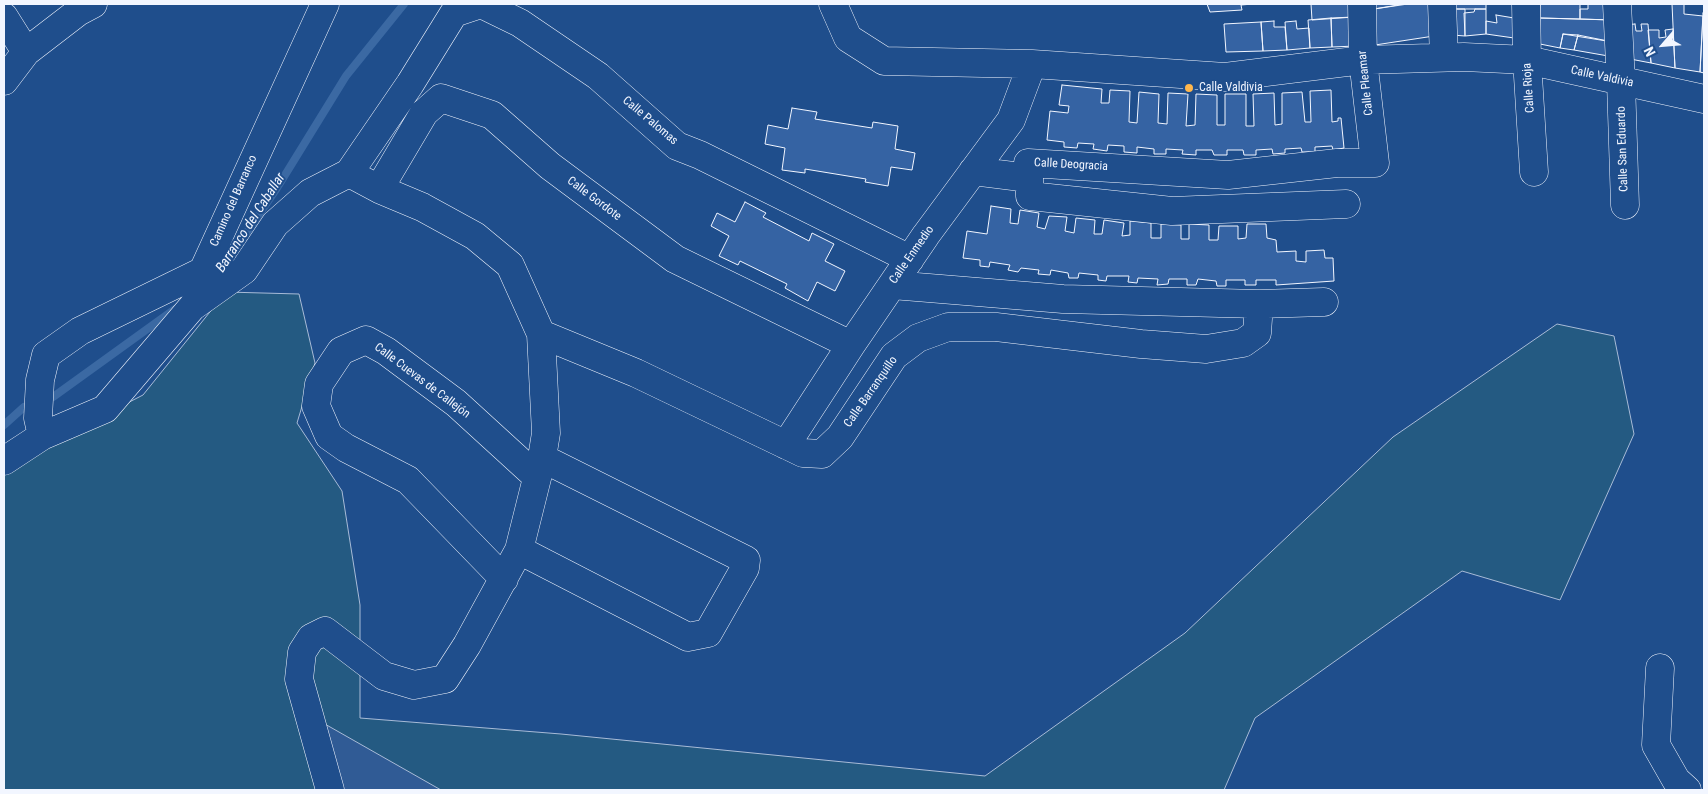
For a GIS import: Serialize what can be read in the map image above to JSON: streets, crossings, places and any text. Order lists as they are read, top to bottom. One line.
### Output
{"streets":{"street":["Calle Valdivia","Calle Pleamar","Calle Rioja","Calle Palomas","Calle San Eduardo","Calle Deogracia","Calle Gordote","Camino del Barranco","Calle Enmedio","Calle Cuevas de Callejón","Calle Barranquillo"]},"crossings":[["Calle Valdivia","Calle Pleamar"],["Calle Valdivia","Calle Rioja"],["Calle Valdivia","Calle San Eduardo"],["Calle Valdivia","Calle Enmedio"],["Calle Pleamar","Calle Deogracia"],["Calle Palomas","Calle Enmedio"],["Calle Gordote","Calle Enmedio"],["Calle Enmedio","Calle Barranquillo"]],"water":["Barranco del Caballar"],"places":["Calle Valdivia"],"north":"bottom left"}
